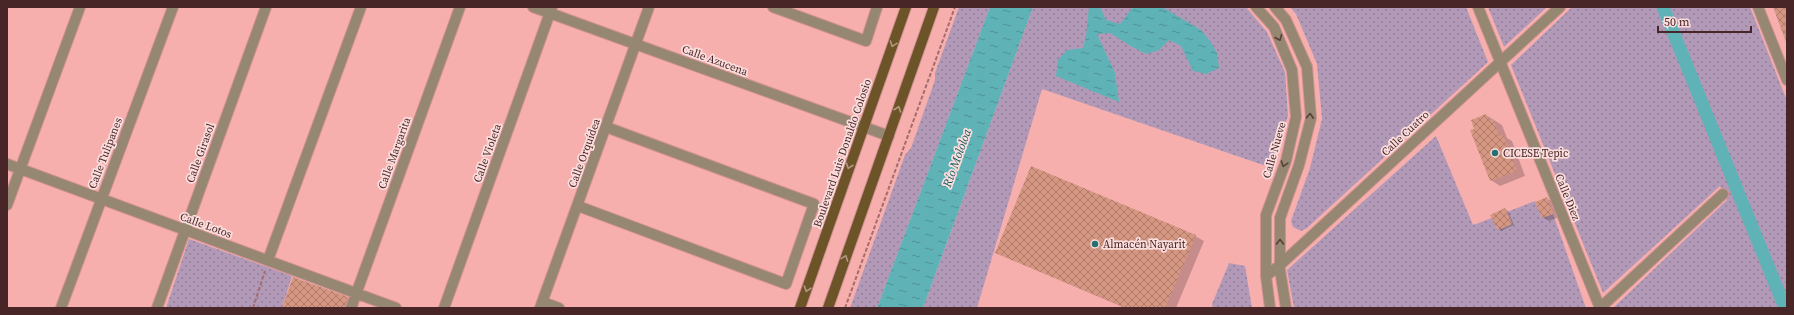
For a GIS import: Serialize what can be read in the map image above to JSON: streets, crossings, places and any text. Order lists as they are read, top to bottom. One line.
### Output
{"streets":{"main road":["Boulevard Luis Donaldo Colosio"],"street":["Calle Azucena","Calle Cuatro","Calle Nueve","Calle Tulipanes","Calle Girasol","Calle Margarita","Calle Violeta","Calle Orquídea","Calle Diez","Calle Lotos"]},"crossings":[["Calle Azucena","Calle Violeta"],["Calle Azucena","Calle Orquídea"],["Calle Azucena","Boulevard Luis Donaldo Colosio"],["Calle Cuatro","Calle Nueve"],["Calle Cuatro","Calle Diez"],["Calle Tulipanes","Calle Lotos"],["Calle Girasol","Calle Lotos"],["Calle Margarita","Calle Lotos"]],"water":["Río Mololoa"],"places":["CICESE Tepic","Almacén Nayarit"],"scale_bar":"50 m"}
